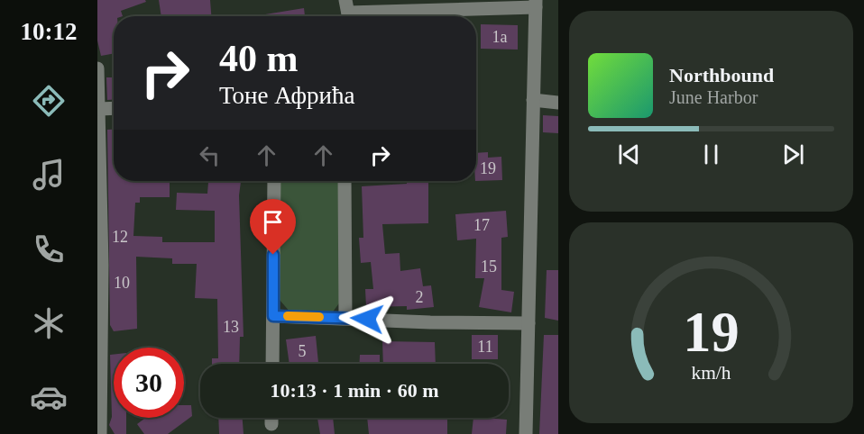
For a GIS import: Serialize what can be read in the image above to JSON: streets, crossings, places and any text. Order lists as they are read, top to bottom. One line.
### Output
{"house_numbers":["1a","19","17","12","15","10","2","13","11","5"],"page":{"tabs":"10:12","turn":["40 m","Тоне Афрића"],"song":["Northbound","June Harbor"],"limit":"30","trip":"10:13 · 1 min · 60 m","gauge":["19","km/h"]}}
